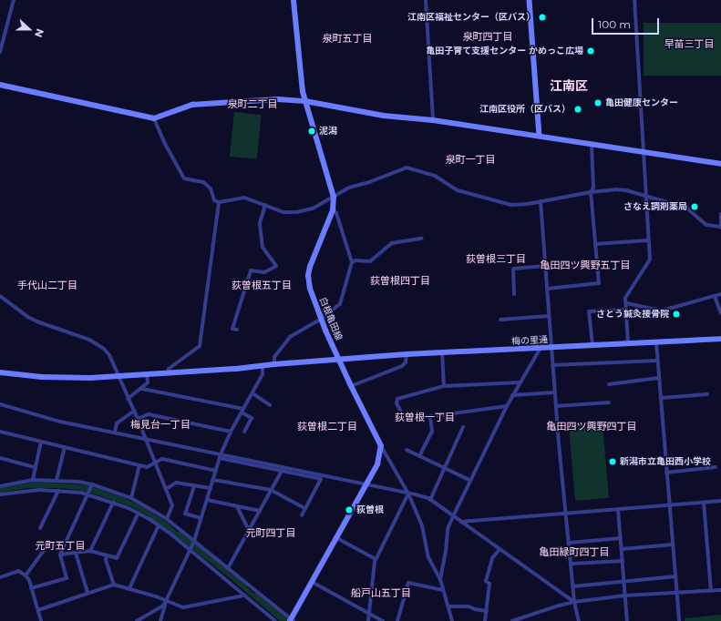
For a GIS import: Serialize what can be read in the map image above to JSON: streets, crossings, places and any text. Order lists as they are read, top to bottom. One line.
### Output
{"streets":{"street":["白根亀田線","梅の里通"]},"crossings":[["白根亀田線","梅の里通"]],"districts":["泉町四丁目","泉町五丁目","早苗三丁目","江南区","泉町二丁目","泉町一丁目","荻曽根三丁目","亀田四ツ興野五丁目","荻曽根四丁目","手代山二丁目","荻曽根五丁目","荻曽根一丁目","梅見台一丁目","荻曽根二丁目","亀田四ツ興野四丁目","元町四丁目","元町五丁目","亀田緑町四丁目","船戸山五丁目"],"places":["江南区福祉センター（区バス）","亀田子育て支援センター かめっこ広場","亀田健康センター","江南区役所（区バス）","泥潟","さなえ調剤薬局","さとう鍼灸接骨院","新潟市立亀田西小学校","荻曽根"],"scale_bar":"100 m","north":"right"}
